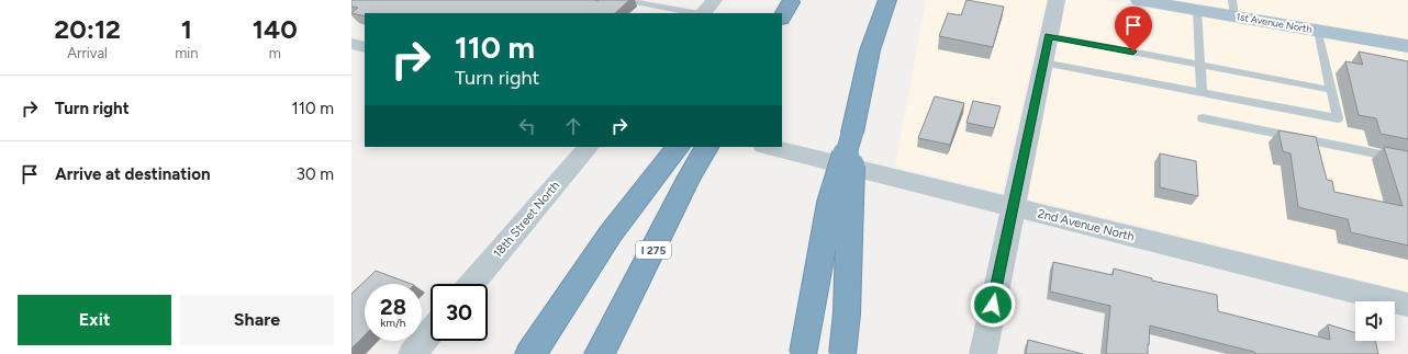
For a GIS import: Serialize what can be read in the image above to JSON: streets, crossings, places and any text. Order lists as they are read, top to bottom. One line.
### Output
{"streets":{"highway":["I 275"],"main road":["1st Avenue North"],"street":["18th Street North","2nd Avenue North"]},"page":{"eta":["20:12","Arrival","1","min","140","m"],"turn":["110 m","Turn right"],"list":[{"name":"Turn right","value":"110 m"},{"name":"Arrive at destination","value":"30 m"}],"speed":"28 km/h","limit":"30","buttons":["Exit","Share"]}}
